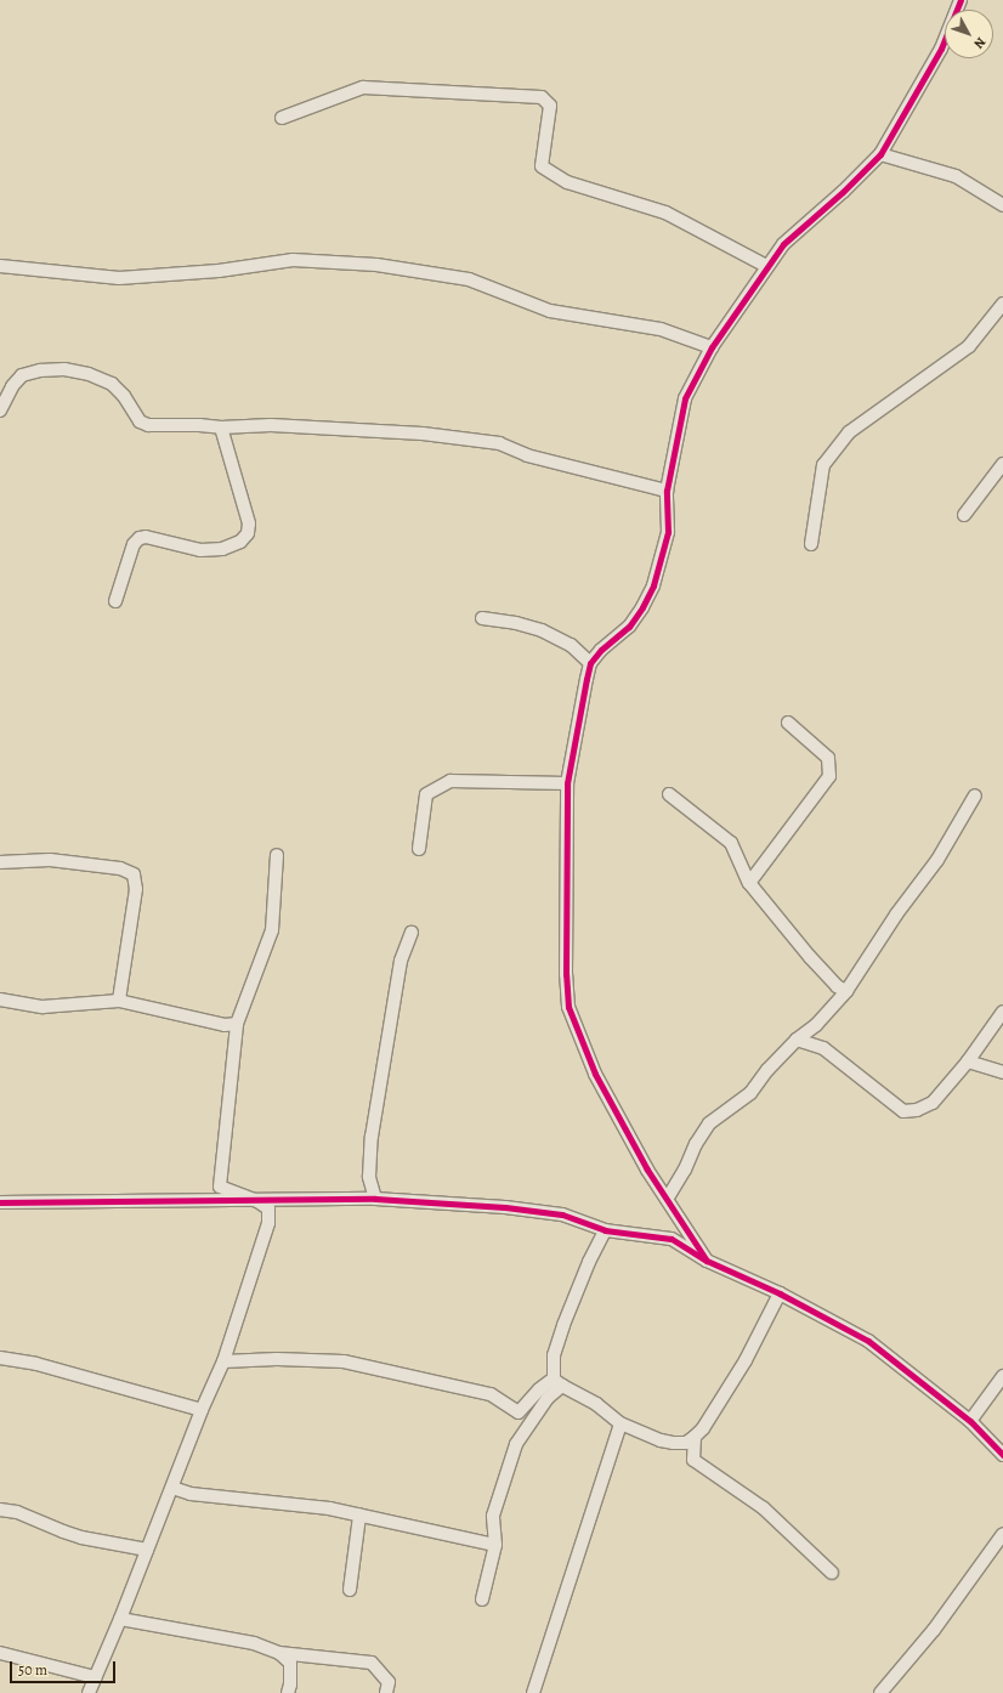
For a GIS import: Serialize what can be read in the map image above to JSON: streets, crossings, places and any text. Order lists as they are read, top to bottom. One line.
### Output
{"scale_bar":"50 m","north":"bottom right"}
